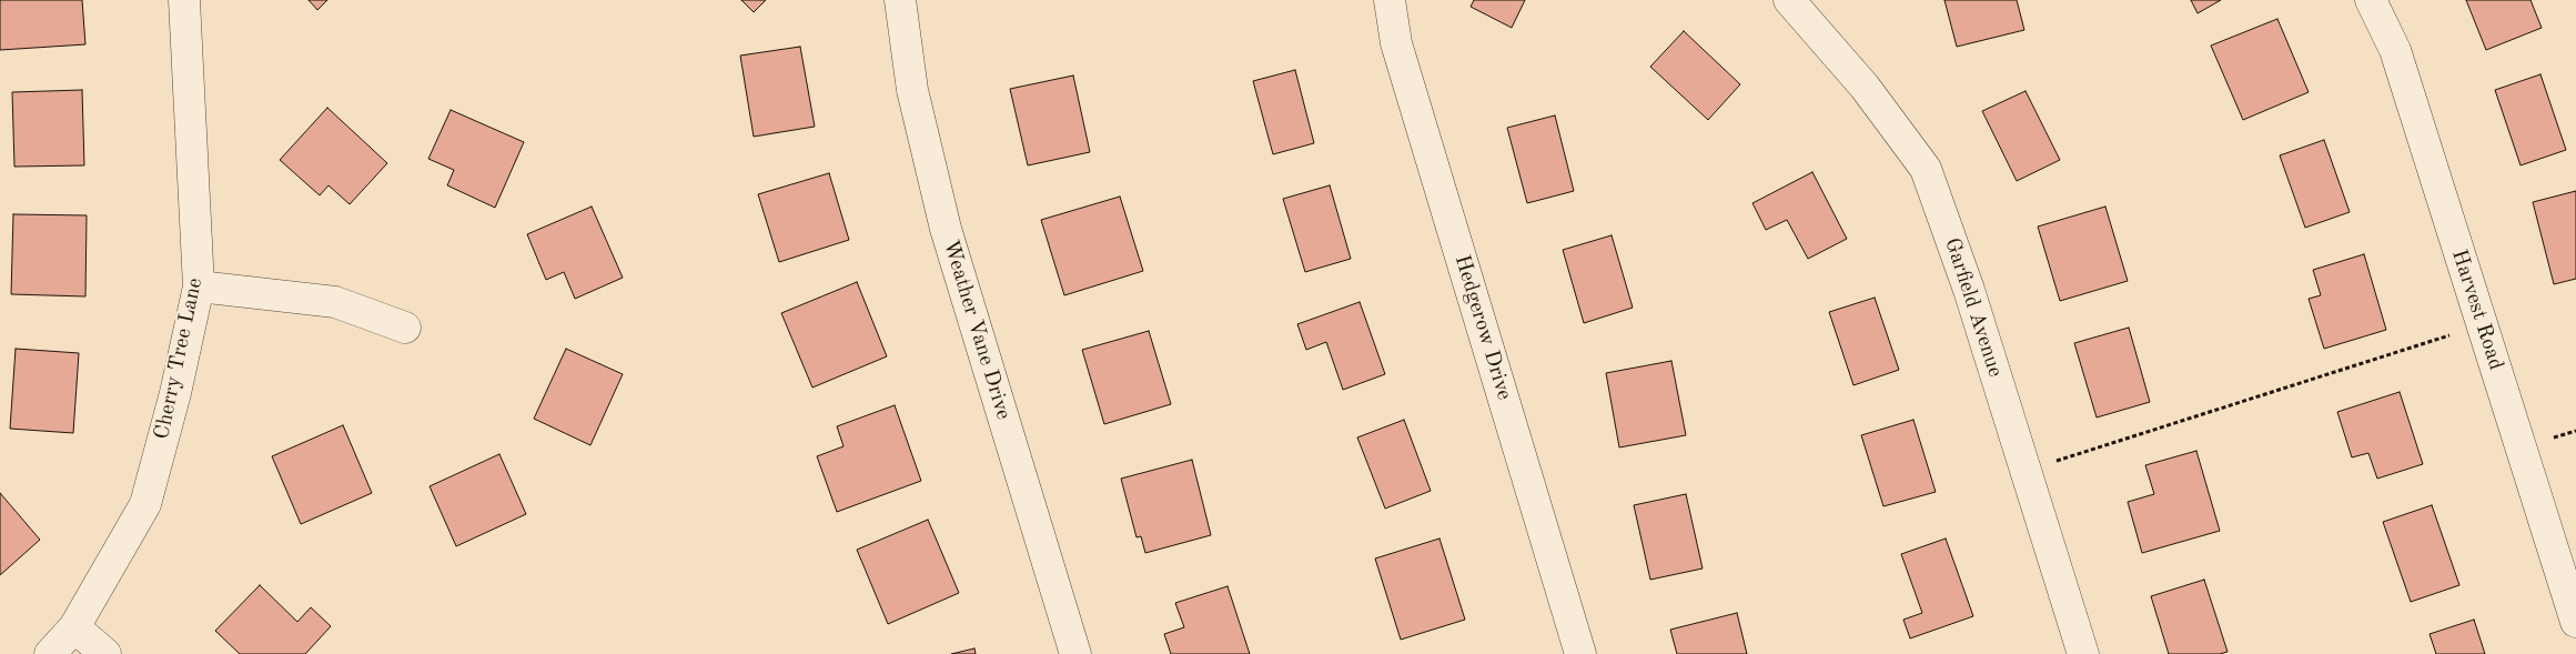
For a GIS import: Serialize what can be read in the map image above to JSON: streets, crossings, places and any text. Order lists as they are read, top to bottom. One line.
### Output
{"streets":{"street":["Garfield Avenue","Harvest Road","Hedgerow Drive","Weather Vane Drive","Cherry Tree Lane"]}}
